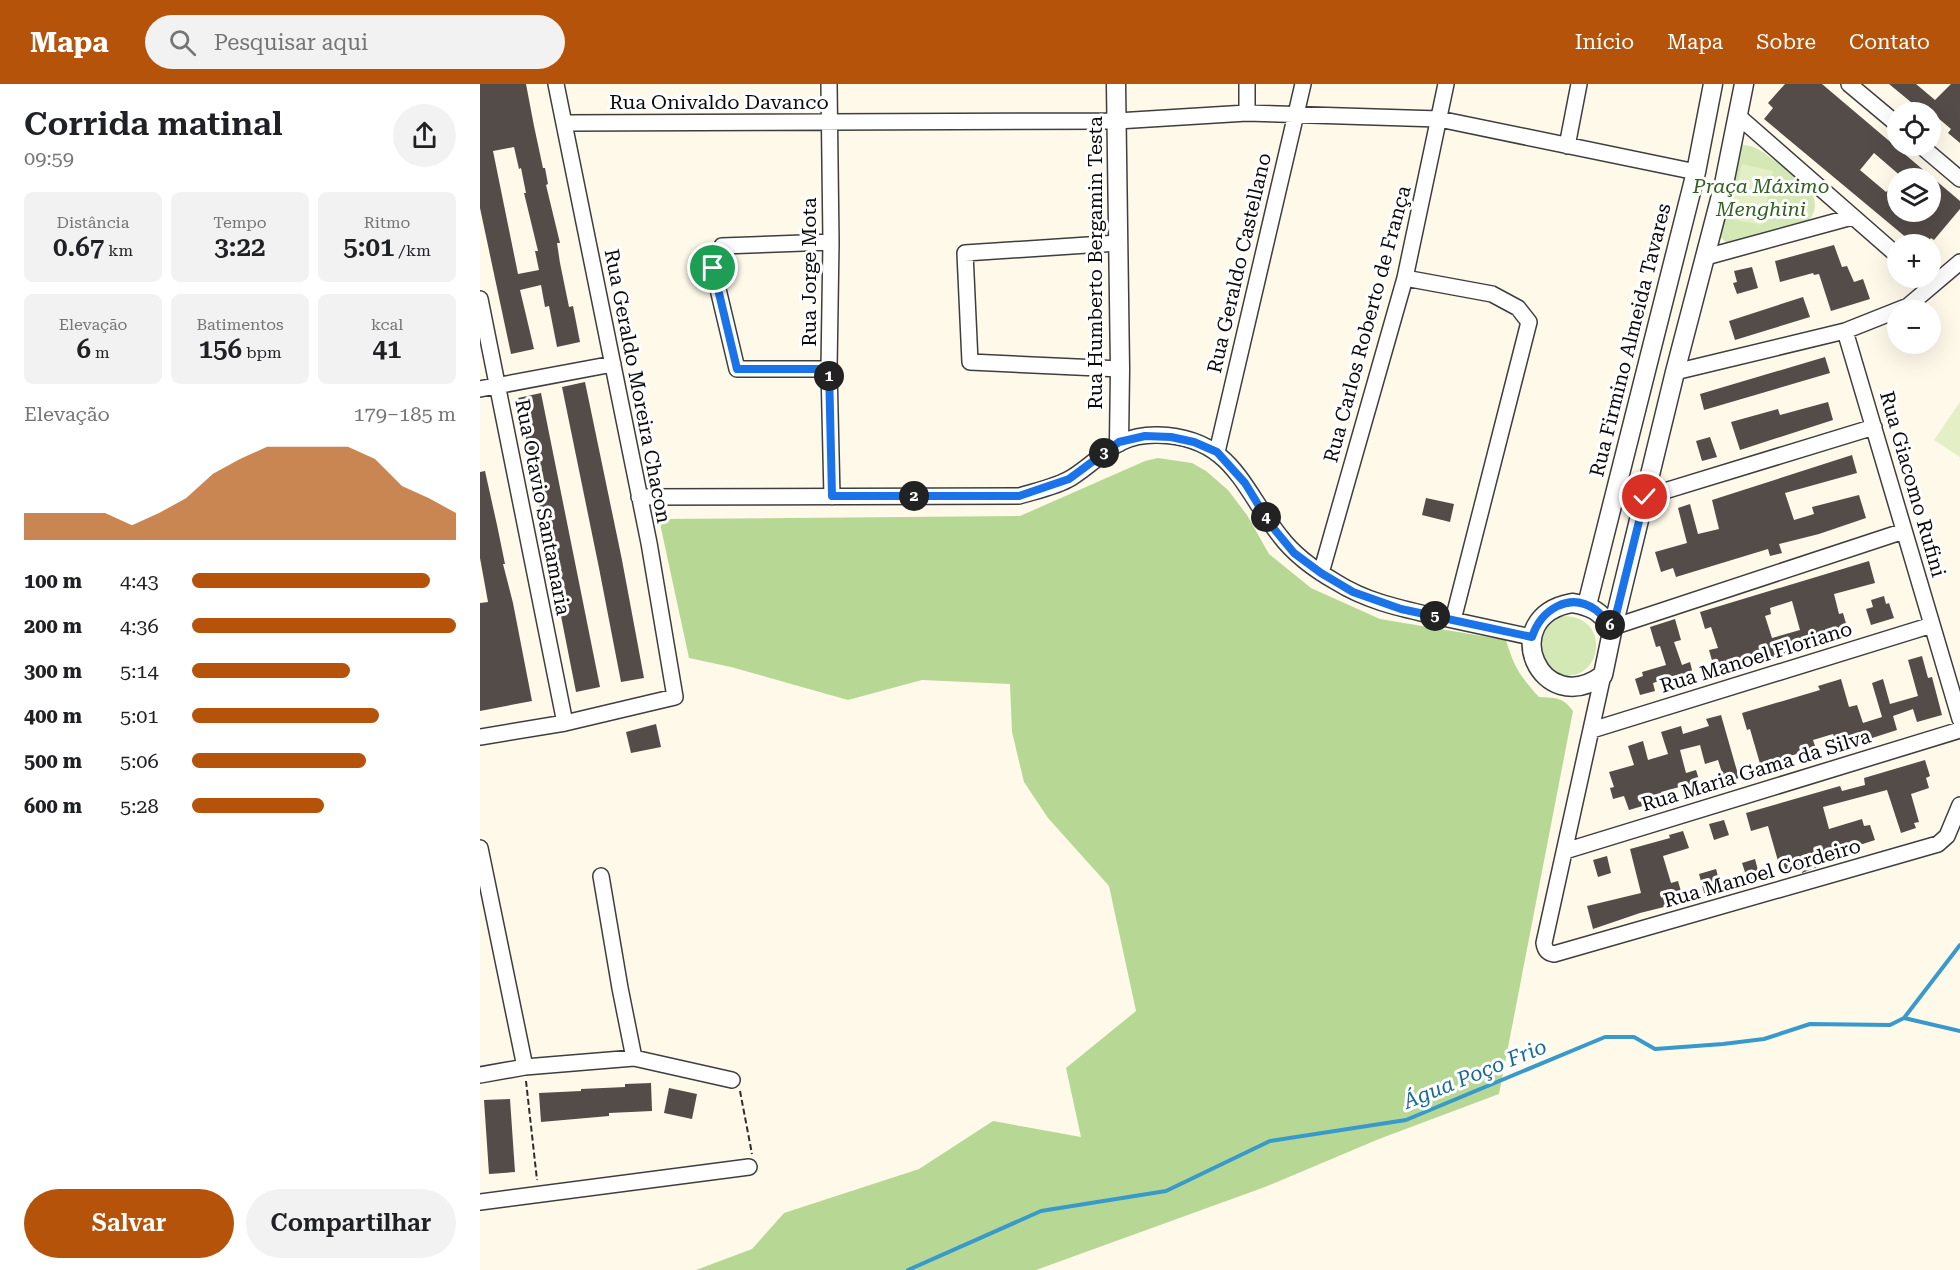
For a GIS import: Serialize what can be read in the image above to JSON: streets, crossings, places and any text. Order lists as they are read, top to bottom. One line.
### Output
{"streets":{"street":["Rua Onivaldo Davanco","Rua Humberto Bergamin Testa","Rua Geraldo Castellano","Rua Jorge Mota","Rua Carlos Roberto de França","Rua Firmino Almeida Tavares","Rua Geraldo Moreira Chacon","Rua Giacomo Rufini","Rua Otavio Santamaria","Rua Manoel Floriano","Rua Maria Gama da Silva","Rua Manoel Cordeiro"]},"crossings":[["Rua Onivaldo Davanco","Rua Humberto Bergamin Testa"],["Rua Onivaldo Davanco","Rua Geraldo Castellano"],["Rua Onivaldo Davanco","Rua Jorge Mota"],["Rua Onivaldo Davanco","Rua Carlos Roberto de França"],["Rua Onivaldo Davanco","Rua Firmino Almeida Tavares"],["Rua Onivaldo Davanco","Rua Geraldo Moreira Chacon"],["Rua Geraldo Moreira Chacon","Rua Otavio Santamaria"],["Rua Giacomo Rufini","Rua Manoel Floriano"],["Rua Maria Gama da Silva","Rua Manoel Cordeiro"]],"water":["Água Poço Frio"],"parks":["Praça Máximo Menghini"],"page":{"header":"Mapa","search":"Pesquisar aqui","nav":["Início","Mapa","Sobre","Contato"],"heading":["Corrida matinal","09:59"],"map_buttons":["+","−"],"stats":[["Distância","0.67 km"],["Tempo","3:22"],["Ritmo","5:01 /km"],["Elevação","6 m"],["Batimentos","156 bpm"],["kcal","41"]],"pins":["1","3","2","4","5","6"],"chart":["Elevação","179–185 m"],"list":[{"name":"100 m","note":"4:43"},{"name":"200 m","note":"4:36"},{"name":"300 m","note":"5:14"},{"name":"400 m","note":"5:01"},{"name":"500 m","note":"5:06"},{"name":"600 m","note":"5:28"}],"buttons":["Salvar","Compartilhar"]}}
